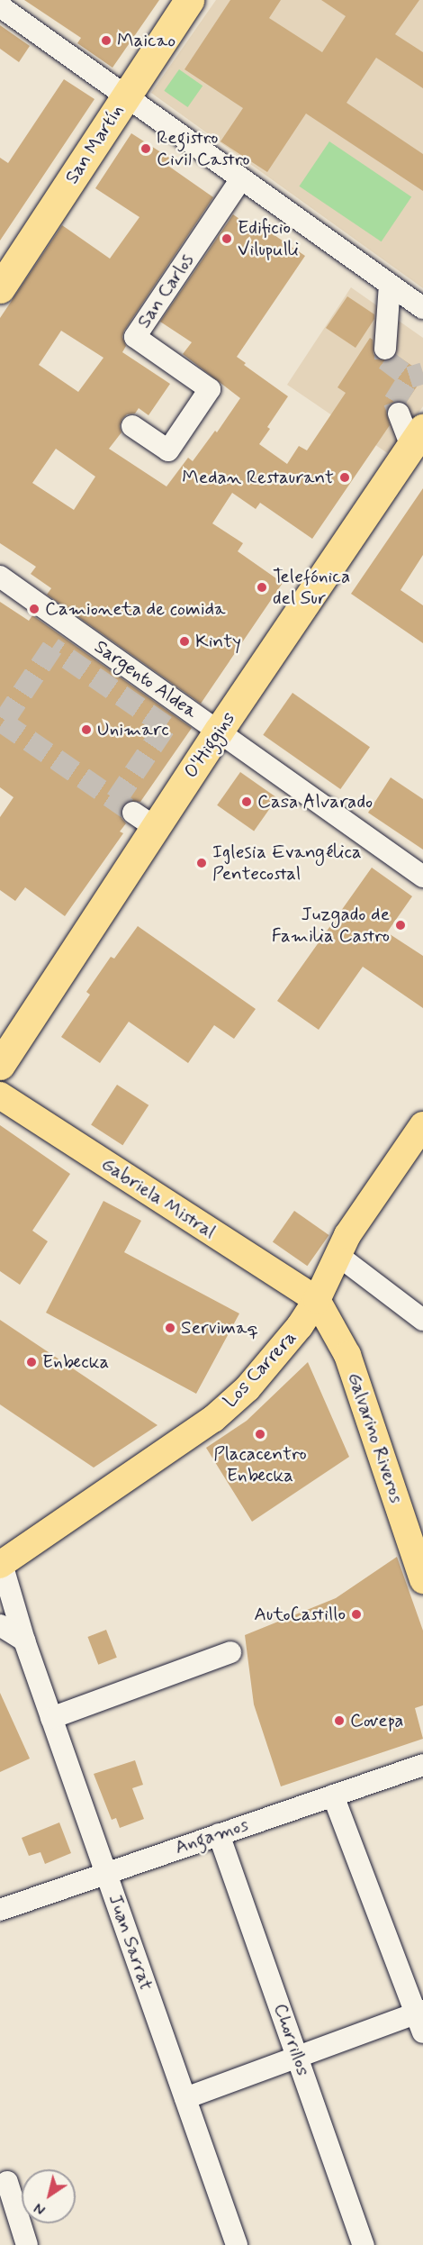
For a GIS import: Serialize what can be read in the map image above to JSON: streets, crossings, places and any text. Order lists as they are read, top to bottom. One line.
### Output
{"streets":{"highway":["San Martín","O'Higgins"],"main road":["Gabriela Mistral","Los Carrera","Galvarino Riveros"],"street":["San Carlos","Sargento Aldea","Angamos","Juan Sarrat","Chorrillos"]},"crossings":[["Sargento Aldea","O'Higgins"],["Gabriela Mistral","Los Carrera"],["Gabriela Mistral","Galvarino Riveros"],["Los Carrera","Galvarino Riveros"],["Los Carrera","Juan Sarrat"],["Angamos","Juan Sarrat"],["Angamos","Chorrillos"]],"places":["Maicao","Registro Civil Castro","Edificio Vilupulli","Medan Restaurant","Telefónica del Sur","Camioneta de comida","Kinty","Unimarc","Casa Alvarado","Iglesia Evangélica Pentecostal","Juzgado de Familia Castro","Servimaq","Enbecka","Placacentro Enbecka","AutoCastillo","Covepa"],"north":"bottom left"}
